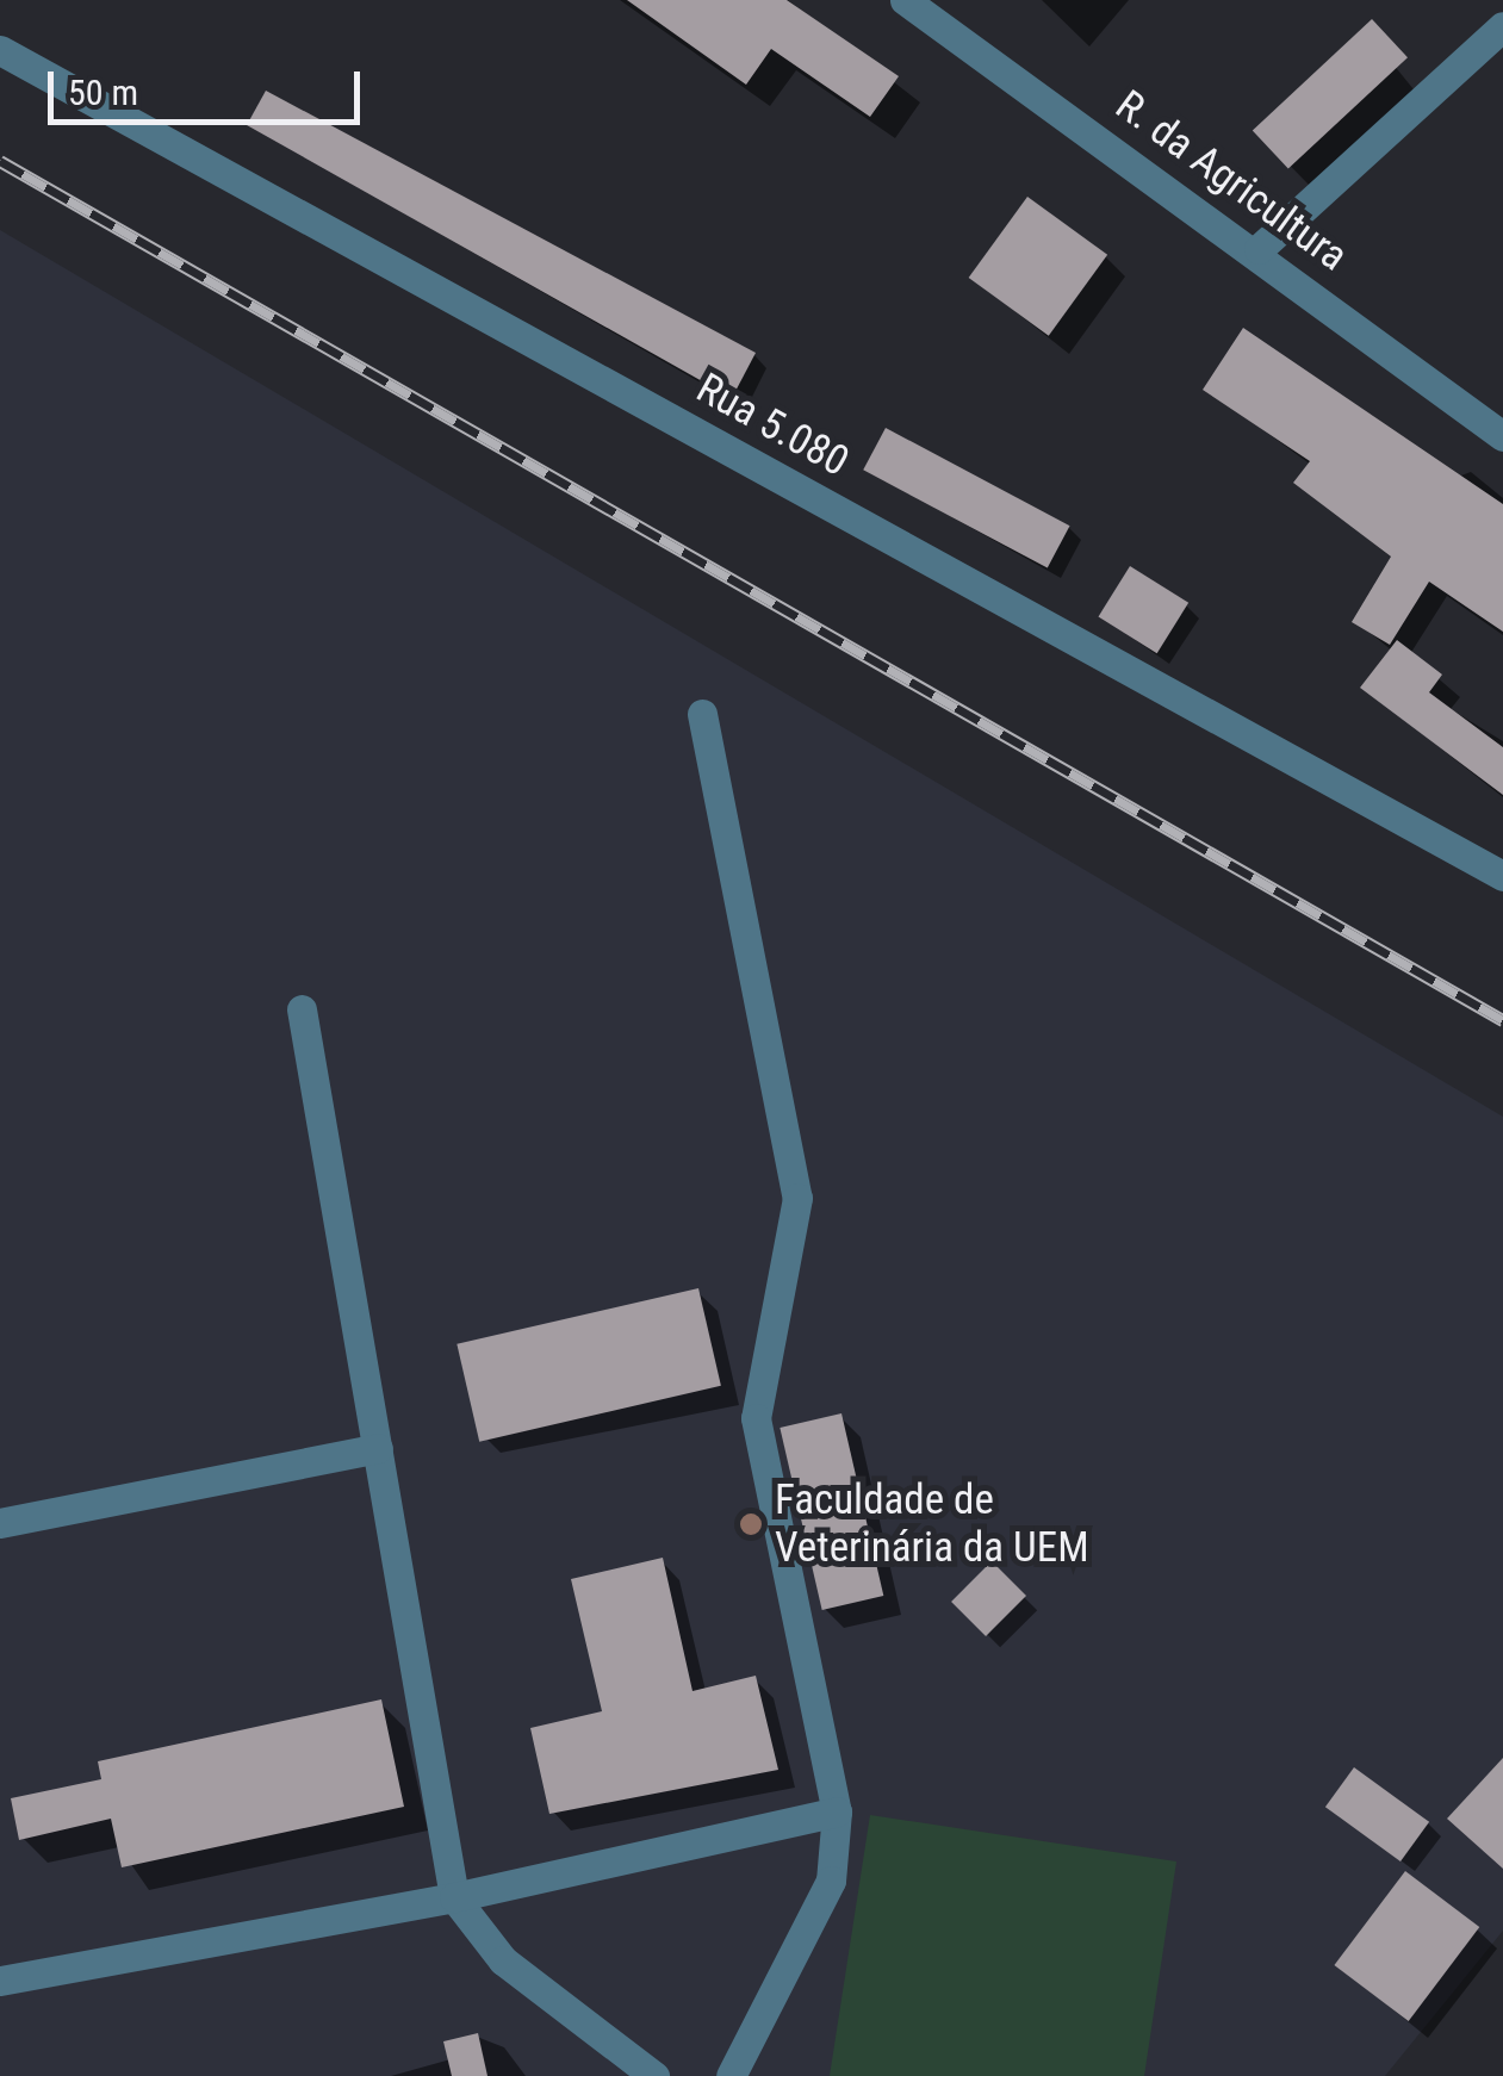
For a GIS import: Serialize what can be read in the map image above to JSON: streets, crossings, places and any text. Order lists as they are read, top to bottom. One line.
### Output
{"streets":{"street":["R. da Agricultura","Rua 5.080"]},"places":["Faculdade de Veterinária da UEM"],"scale_bar":"50 m"}
